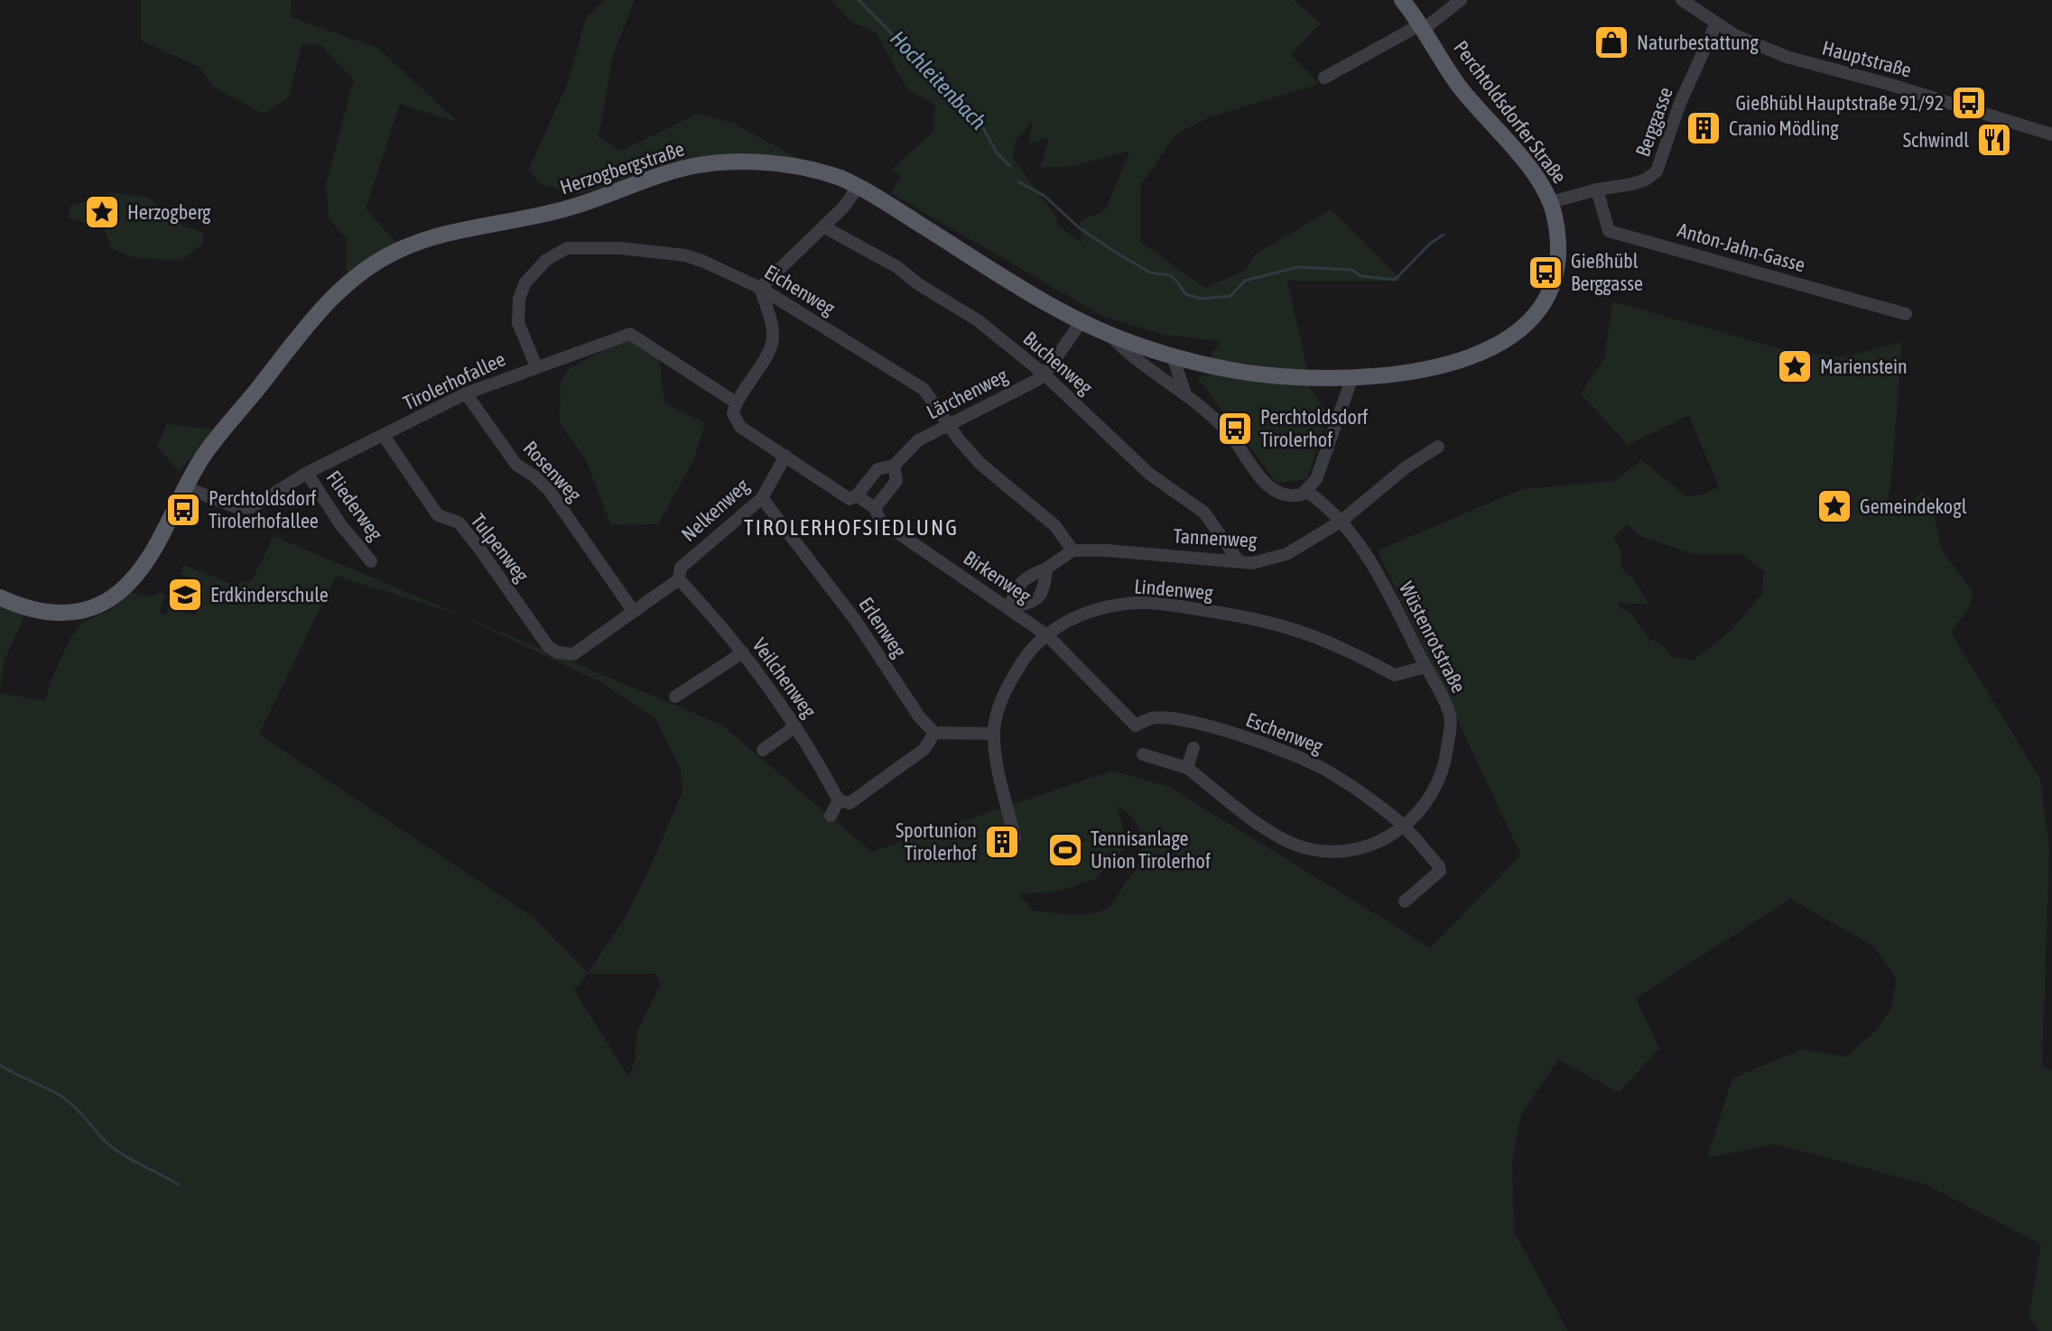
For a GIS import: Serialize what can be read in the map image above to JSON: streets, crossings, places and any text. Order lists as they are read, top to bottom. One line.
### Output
{"streets":{"main road":["Perchtoldsdorfer Straße","Herzogbergstraße"],"street":["Hauptstraße","Berggasse","Anton-Jahn-Gasse","Eichenweg","Buchenweg","Tirolerhofallee","Lärchenweg","Rosenweg","Fliederweg","Nelkenweg","Tannenweg","Tulpenweg","Birkenweg","Lindenweg","Erlenweg","Wüstenrotstraße","Veilchenweg","Eschenweg"]},"crossings":[["Hauptstraße","Berggasse"],["Perchtoldsdorfer Straße","Berggasse"],["Perchtoldsdorfer Straße","Herzogbergstraße"],["Berggasse","Anton-Jahn-Gasse"],["Herzogbergstraße","Tirolerhofallee"],["Herzogbergstraße","Lärchenweg"],["Eichenweg","Tirolerhofallee"],["Eichenweg","Lärchenweg"],["Eichenweg","Tannenweg"],["Buchenweg","Lärchenweg"],["Buchenweg","Tannenweg"],["Tirolerhofallee","Rosenweg"],["Tirolerhofallee","Fliederweg"],["Tirolerhofallee","Tulpenweg"],["Tirolerhofallee","Birkenweg"],["Lärchenweg","Birkenweg"],["Rosenweg","Nelkenweg"],["Nelkenweg","Tulpenweg"],["Nelkenweg","Birkenweg"],["Nelkenweg","Erlenweg"],["Nelkenweg","Veilchenweg"],["Tannenweg","Wüstenrotstraße"],["Birkenweg","Lindenweg"],["Birkenweg","Eschenweg"],["Lindenweg","Wüstenrotstraße"],["Wüstenrotstraße","Eschenweg"]],"districts":["TIROLERHOFSIEDLUNG"],"water":["Hochleitenbach"],"places":{"shop":["Naturbestattung"],"bus stop":["Gießhübl Hauptstraße 91/92","Gießhübl Berggasse","Perchtoldsdorf Tirolerhof","Perchtoldsdorf Tirolerhofallee"],"building":["Cranio Mödling","Sportunion Tirolerhof"],"restaurant":["Schwindl"],"place":["Herzogberg","Marienstein","Gemeindekogl"],"school or university":["Erdkinderschule"],"sports":["Tennisanlage Union Tirolerhof"]}}
